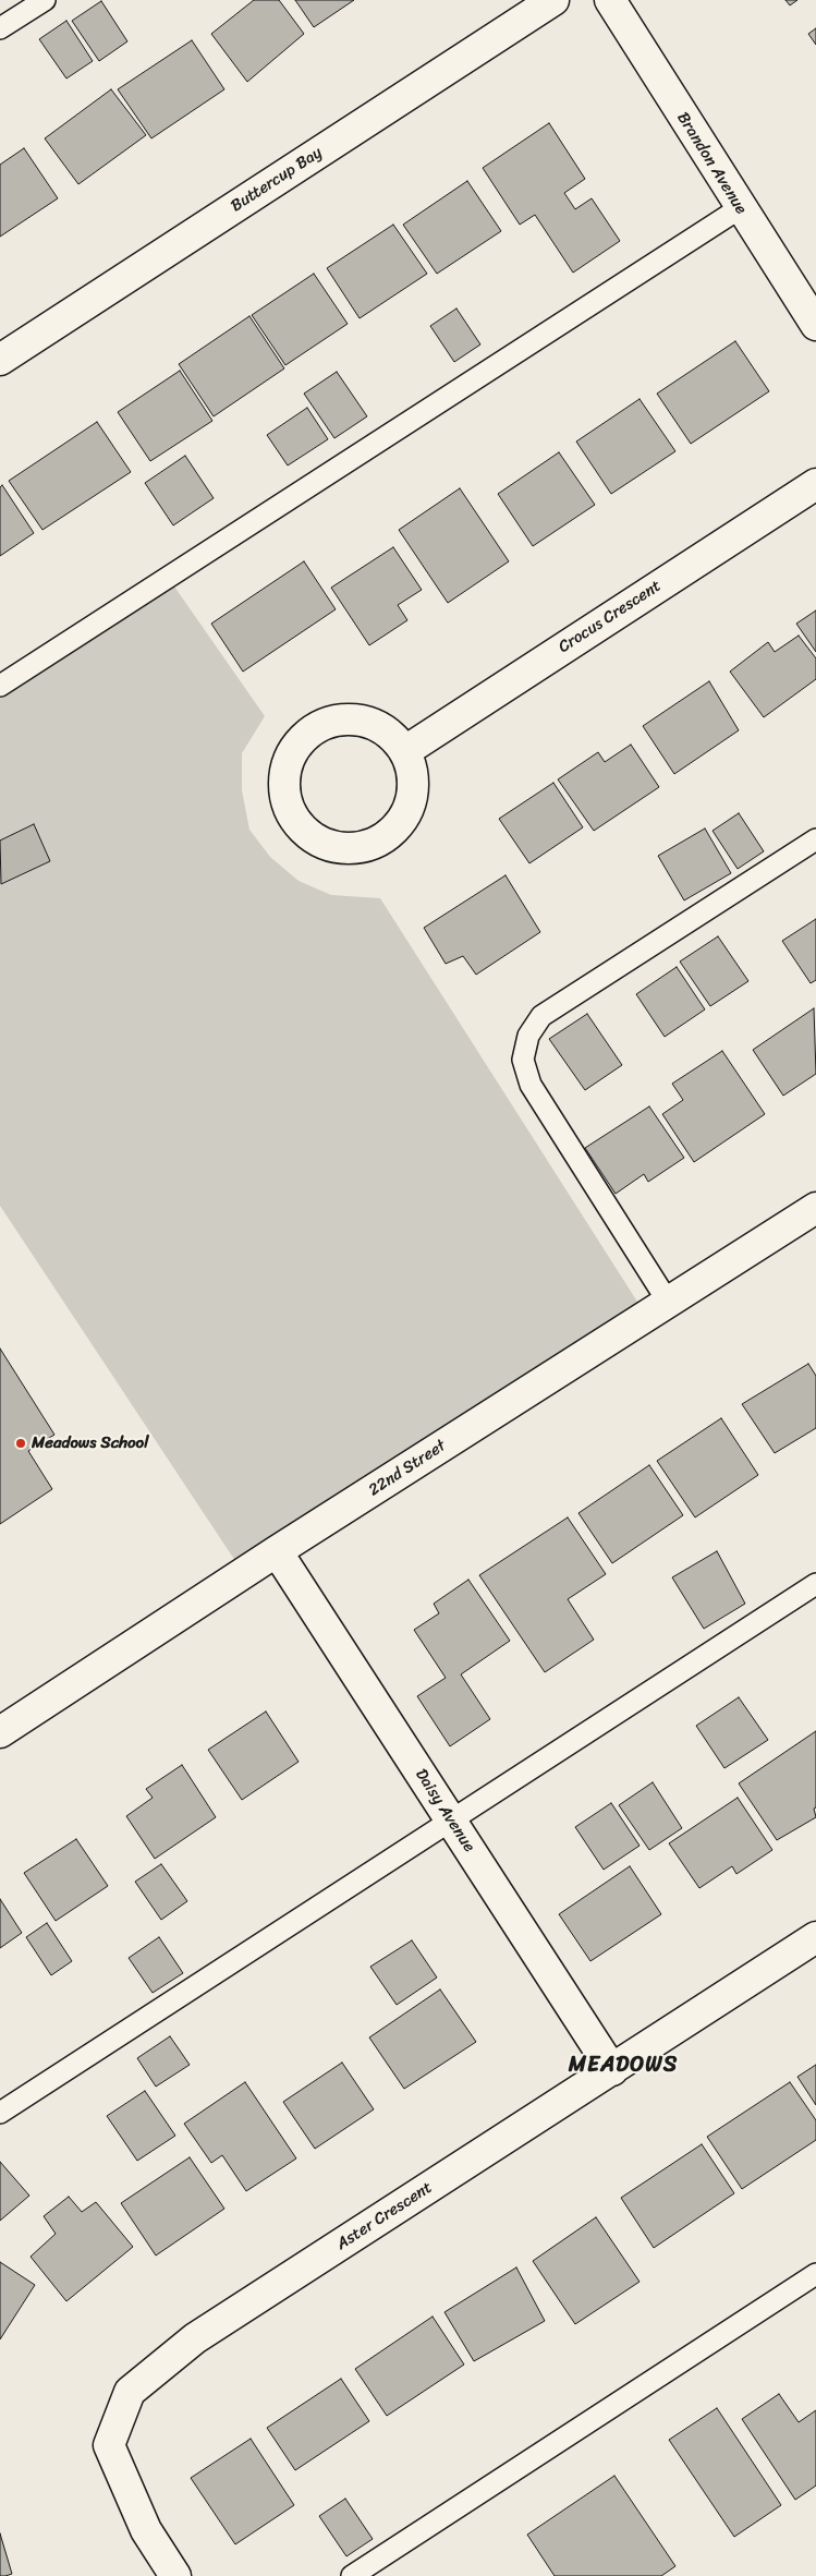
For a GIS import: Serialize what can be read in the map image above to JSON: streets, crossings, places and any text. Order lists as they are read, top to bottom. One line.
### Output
{"streets":{"street":["Brandon Avenue","Buttercup Bay","Crocus Crescent","22nd Street","Daisy Avenue","Aster Crescent"]},"crossings":[["22nd Street","Daisy Avenue"],["Daisy Avenue","Aster Crescent"]],"districts":["MEADOWS"],"places":["Meadows School"]}
